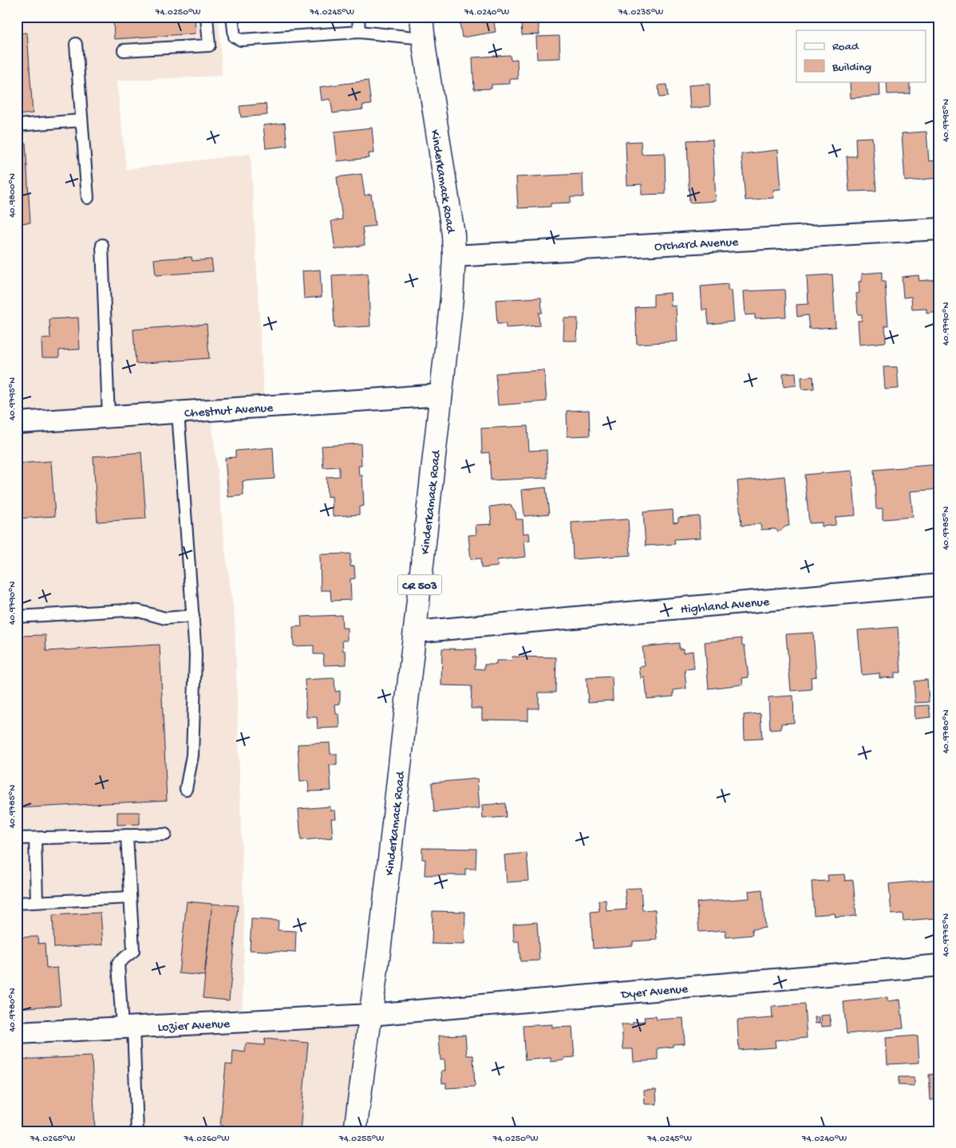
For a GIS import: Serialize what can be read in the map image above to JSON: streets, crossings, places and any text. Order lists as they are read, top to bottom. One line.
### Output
{"streets":{"main road":["Kinderkamack Road","CR 503"],"street":["Orchard Avenue","Chestnut Avenue","Highland Avenue","Dyer Avenue","Lozier Avenue"]},"crossings":[["Kinderkamack Road","Orchard Avenue"],["Kinderkamack Road","Chestnut Avenue"],["Kinderkamack Road","Highland Avenue"],["Kinderkamack Road","Dyer Avenue"],["Kinderkamack Road","Lozier Avenue"],["Dyer Avenue","Lozier Avenue"]],"legend":["Road","Building"],"coordinates":["74.0250°W","74.0245°W","74.0240°W","74.0235°W","40.9795°N","40.9800°N","40.9790°N","40.9785°N","40.9780°N","40.9775°N","74.0265°W","74.0260°W","74.0255°W"]}
